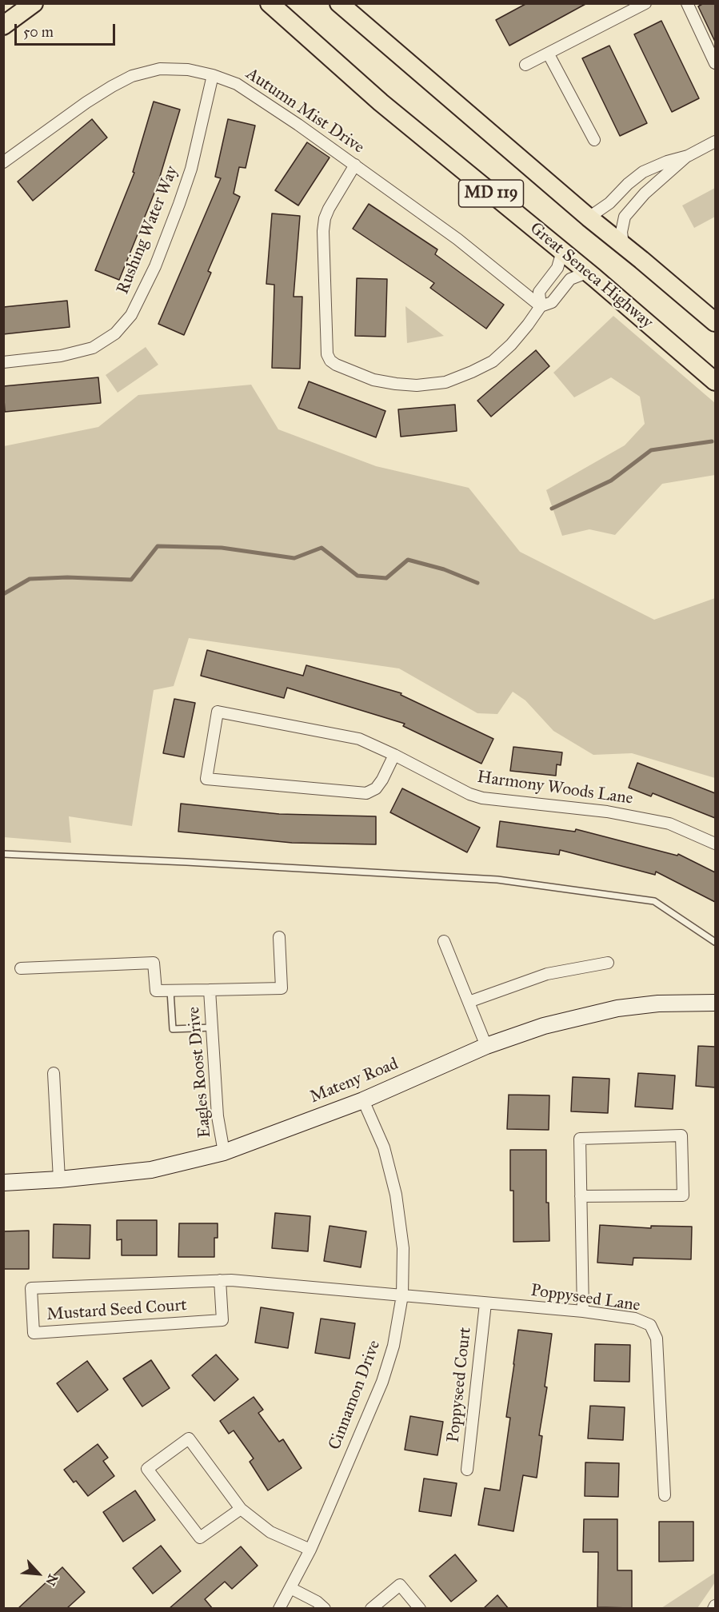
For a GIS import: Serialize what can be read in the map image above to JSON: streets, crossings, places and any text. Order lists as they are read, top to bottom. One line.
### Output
{"streets":{"main road":["MD 119","Great Seneca Highway"],"street":["Autumn Mist Drive","Rushing Water Way","Harmony Woods Lane","Eagles Roost Drive","Mateny Road","Poppyseed Lane","Mustard Seed Court","Poppyseed Court","Cinnamon Drive"]},"crossings":[["Autumn Mist Drive","Rushing Water Way"],["Eagles Roost Drive","Mateny Road"],["Mateny Road","Cinnamon Drive"],["Poppyseed Lane","Mustard Seed Court"],["Poppyseed Lane","Poppyseed Court"],["Poppyseed Lane","Cinnamon Drive"],["Mustard Seed Court","Cinnamon Drive"]],"scale_bar":"50 m","north":"bottom right"}
